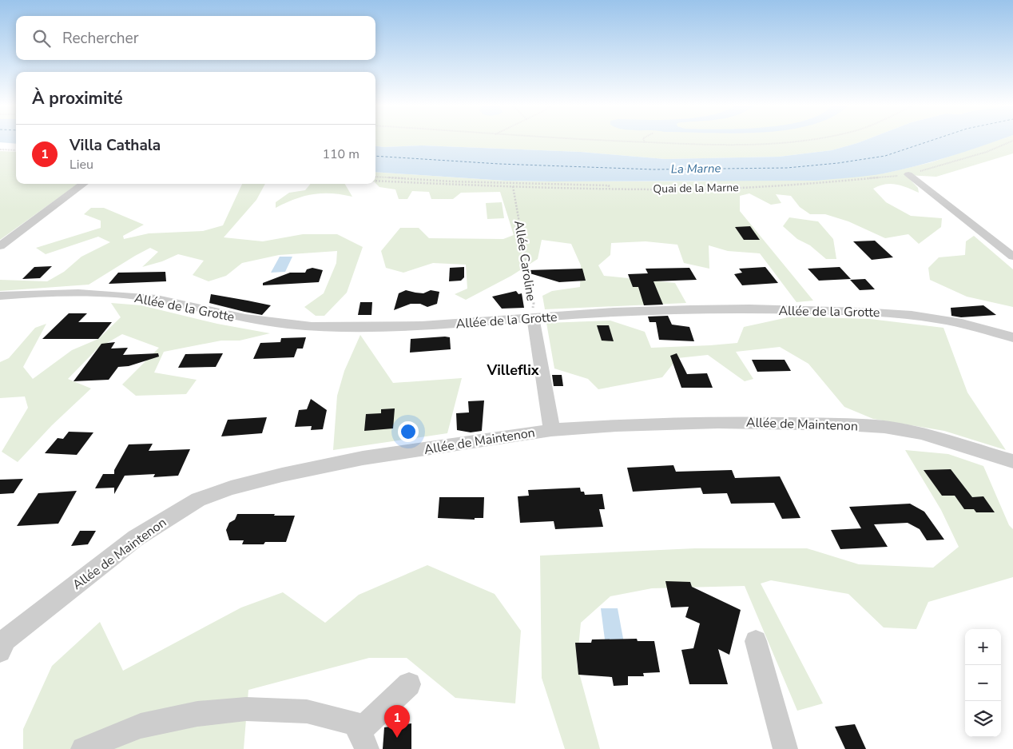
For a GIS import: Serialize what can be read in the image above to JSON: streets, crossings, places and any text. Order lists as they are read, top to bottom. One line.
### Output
{"streets":{"street":["Allée Caroline","Allée de la Grotte","Allée de Maintenon"],"path":["Quai de la Marne"]},"crossings":[["Quai de la Marne","Allée Caroline"],["Allée Caroline","Allée de la Grotte"],["Allée Caroline","Allée de Maintenon"]],"districts":["Villeflix"],"water":["La Marne"],"page":{"search":"Rechercher","heading":"À proximité","list":[{"mark":"1","name":"Villa Cathala","note":"Lieu","value":"110 m"}],"map_buttons":["+","−"],"pins":"1"}}
